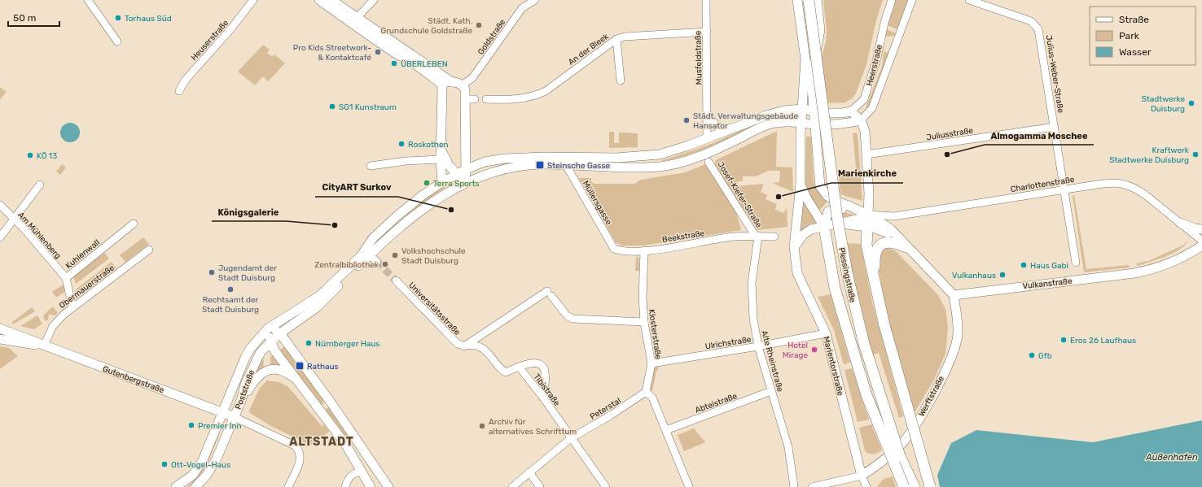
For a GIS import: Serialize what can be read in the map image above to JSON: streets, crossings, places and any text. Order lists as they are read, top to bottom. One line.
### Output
{"streets":{"highway":["Plessingstraße"],"main road":["Vulkanstraße","Marientorstraße","Gutenbergstraße","Poststraße","Werftstraße"],"street":["Goldstraße","Heuserstraße","An der Bleek","Musfeldstraße","Heerstraße","Julius-Weber-Straße","Juliusstraße","Charlottenstraße","Josef-Kiefer-Straße","Müllersgasse","Am Mühlenberg","Beekstraße","Kuhlenwall","Obermauerstraße","Universitätsstraße","Klosterstraße","Ulrichstraße","Alte Rheinstraße","Tibistraße","Abteistraße","Peterstal"]},"crossings":[["An der Bleek","Musfeldstraße"],["Julius-Weber-Straße","Juliusstraße"],["Julius-Weber-Straße","Charlottenstraße"],["Josef-Kiefer-Straße","Beekstraße"],["Josef-Kiefer-Straße","Alte Rheinstraße"],["Müllersgasse","Beekstraße"],["Am Mühlenberg","Kuhlenwall"],["Beekstraße","Klosterstraße"],["Beekstraße","Alte Rheinstraße"],["Kuhlenwall","Obermauerstraße"],["Vulkanstraße","Werftstraße"],["Obermauerstraße","Gutenbergstraße"],["Klosterstraße","Ulrichstraße"],["Klosterstraße","Peterstal"],["Ulrichstraße","Alte Rheinstraße"],["Ulrichstraße","Marientorstraße"],["Alte Rheinstraße","Abteistraße"],["Marientorstraße","Werftstraße"],["Gutenbergstraße","Poststraße"],["Tibistraße","Peterstal"]],"districts":["ALTSTADT"],"water":["Außenhafen"],"places":{"other":["Torhaus Süd","Städt. Kath. Grundschule Goldstraße","Pro Kids Streetwork- & Kontaktcafé","ÜBERLEBEN","Stadtwerke Duisburg","SG1 Kunstraum","Städt. Verwaltungsgebäude Hansator","Roskothen","Almogamma Moschee","Kraftwerk Stadtwerke Duisburg","KÖ 13","Terra Sports","Marienkirche","CityART Surkov","Königsgalerie","Volkshochschule Stadt Duisburg","Zentralbibliothek","Haus Gabi","Jugendamt der Stadt Duisburg","Vulkanhaus","Rechtsamt der Stadt Duisburg","Eros 26 Laufhaus","Nürnberger Haus","Hotel Mirage","Gfb","Premier Inn","Archiv für alternatives Schrifttum","Ott-Vogel-Haus"],"transit":["Steinsche Gasse","Rathaus"]},"legend":["Straße","Park","Wasser"],"scale_bar":"50 m"}
